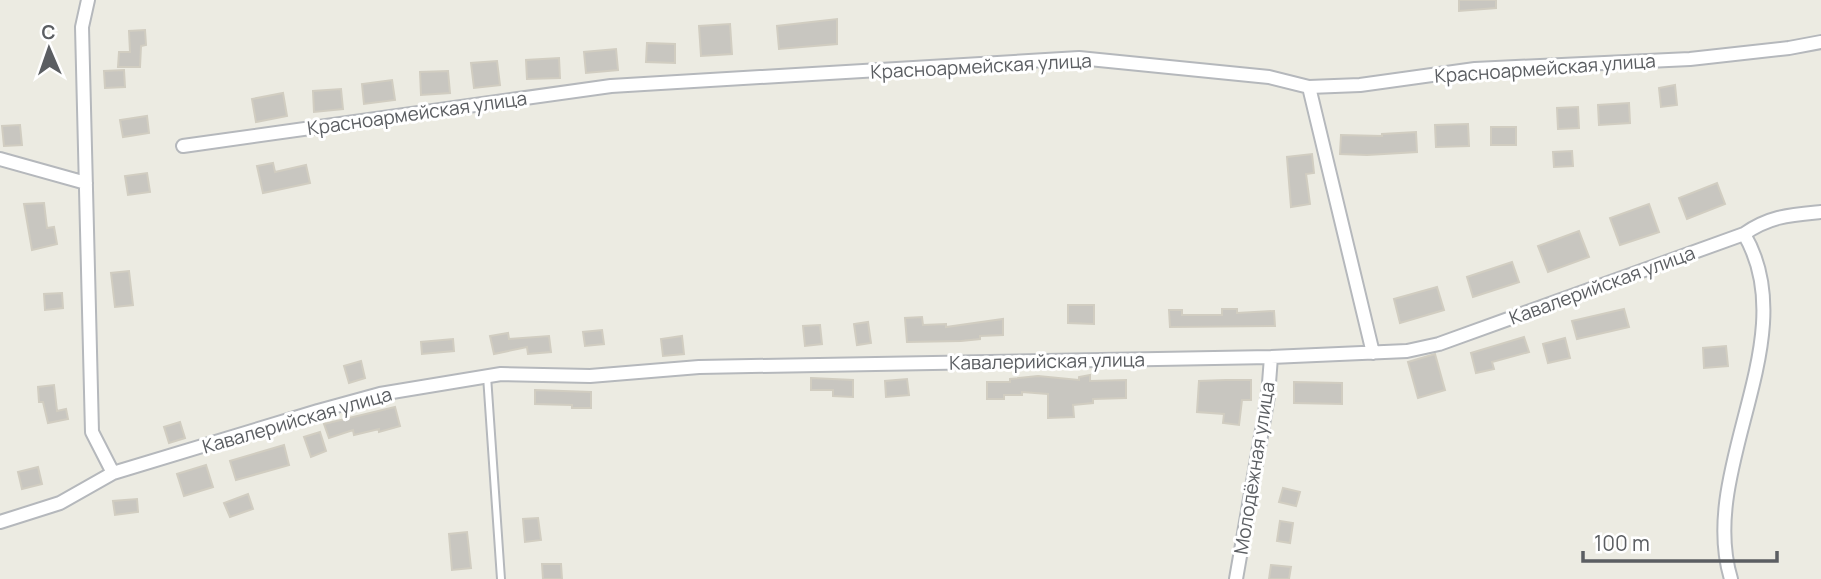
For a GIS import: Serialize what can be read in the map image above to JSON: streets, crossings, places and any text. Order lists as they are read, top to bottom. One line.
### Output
{"streets":{"street":["Красноармейская улица","Кавалерийская улица","Молодёжная улица"]},"crossings":[["Кавалерийская улица","Молодёжная улица"]],"scale_bar":"100 m","north":"top"}
